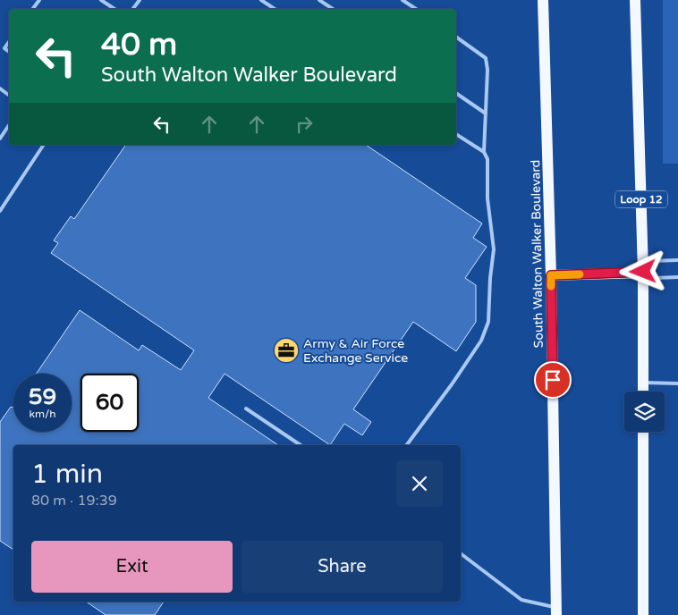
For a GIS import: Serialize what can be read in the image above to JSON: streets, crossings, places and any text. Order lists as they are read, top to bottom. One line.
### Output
{"streets":{"main road":["Loop 12","South Walton Walker Boulevard"]},"places":{"office":["Army & Air Force Exchange Service"]},"page":{"turn":["40 m","South Walton Walker Boulevard"],"speed":"59 km/h","limit":"60","heading":["1 min","80 m · 19:39"],"buttons":["Exit","Share"]}}
